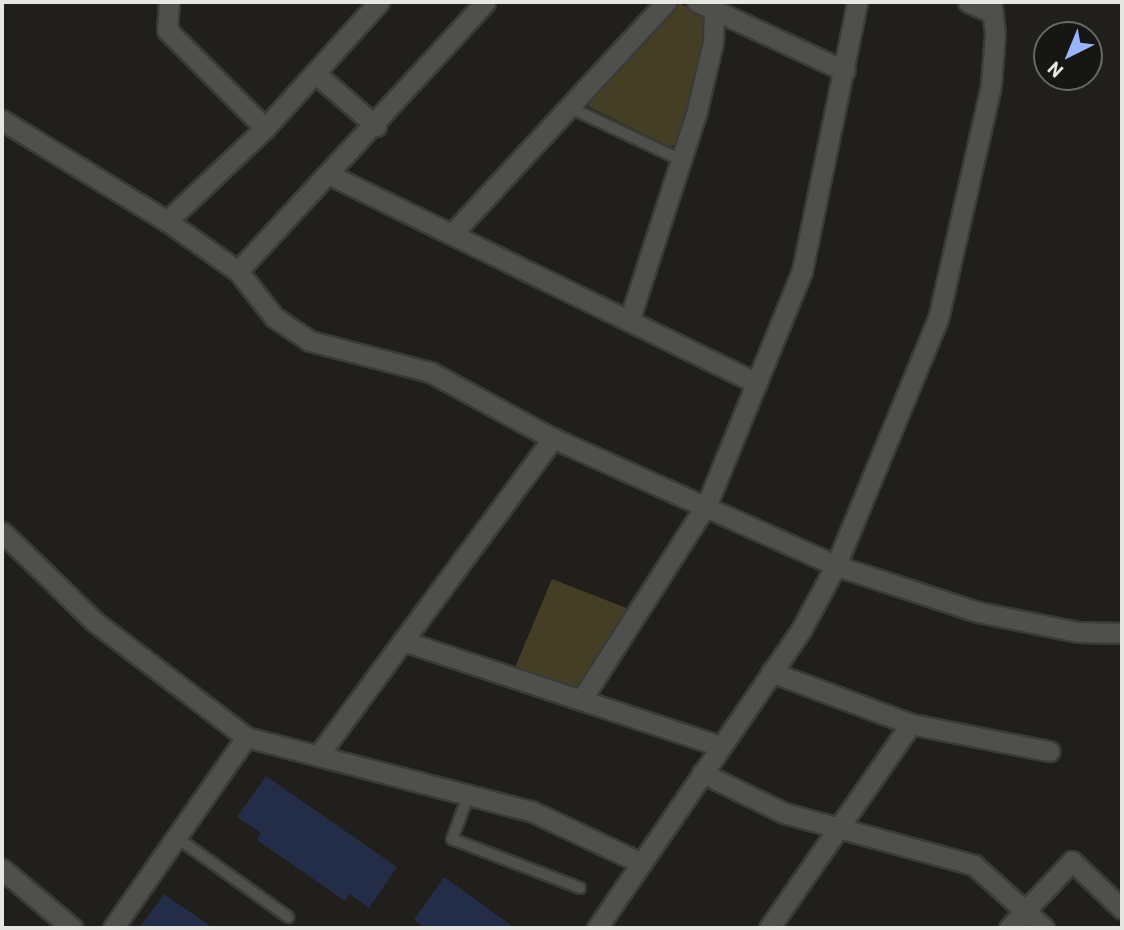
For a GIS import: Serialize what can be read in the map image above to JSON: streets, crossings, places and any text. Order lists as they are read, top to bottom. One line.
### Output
{"north":"bottom left"}
